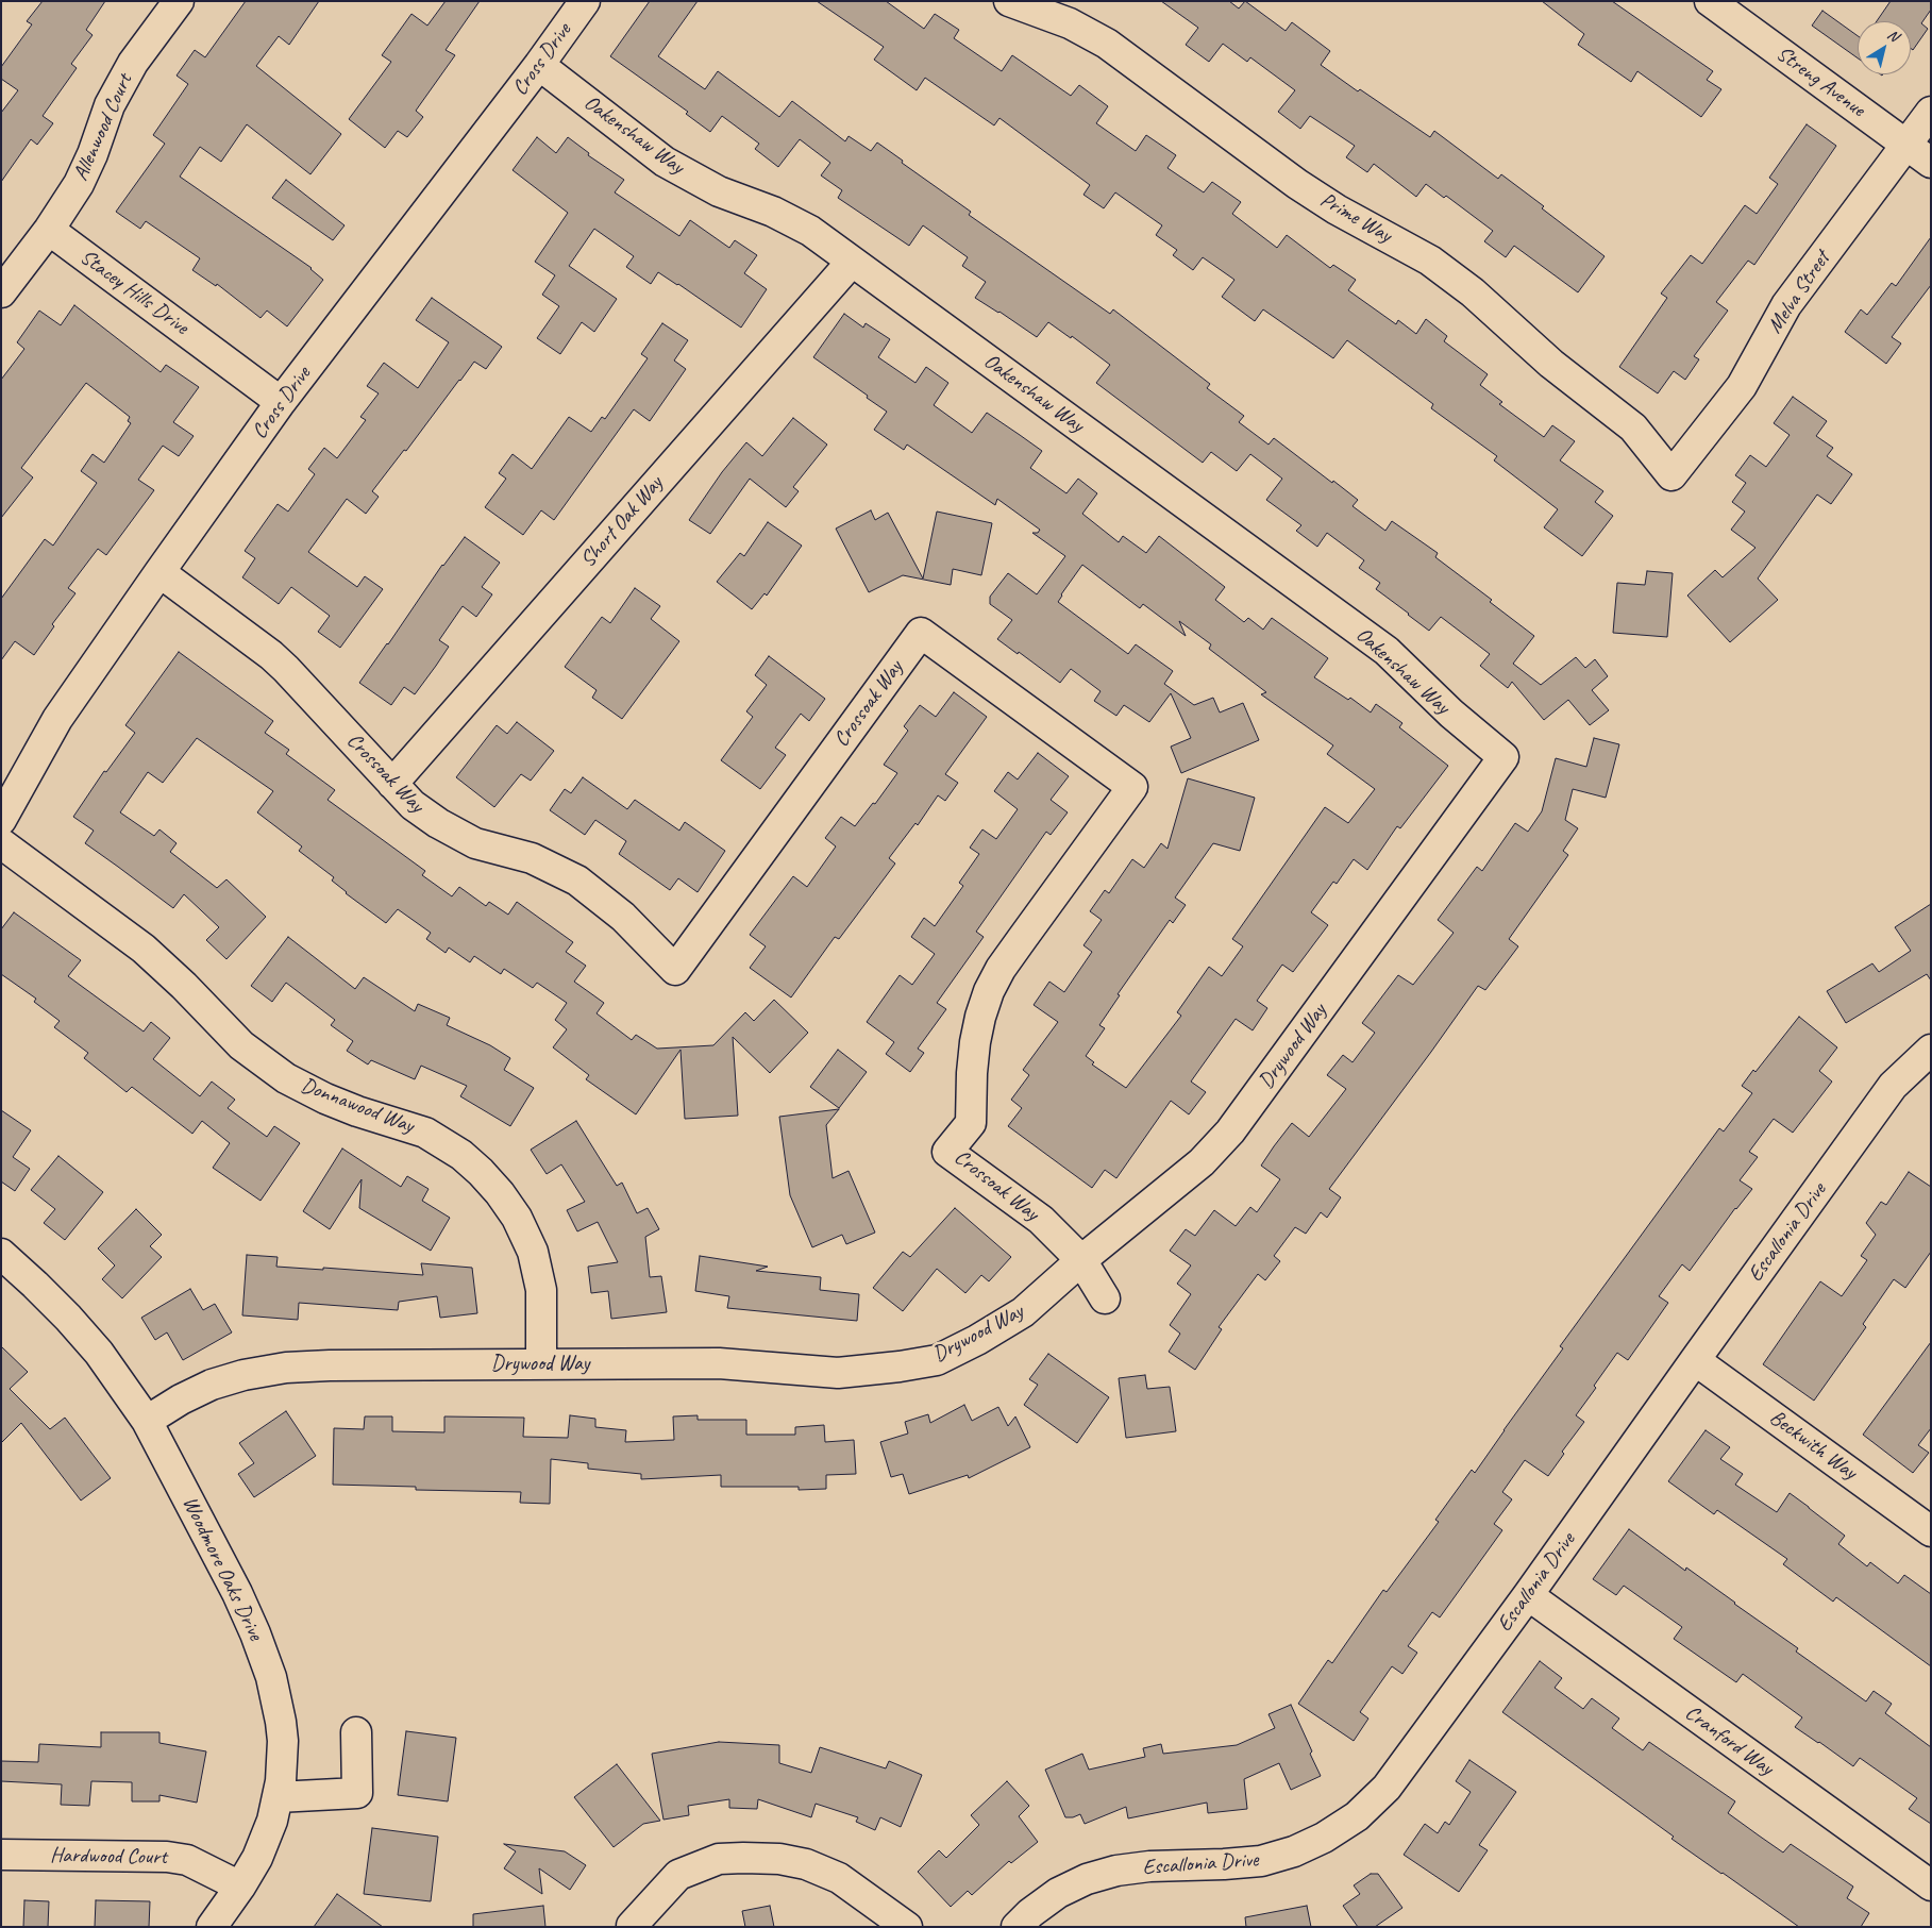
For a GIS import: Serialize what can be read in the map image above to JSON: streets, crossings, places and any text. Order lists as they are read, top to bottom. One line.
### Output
{"streets":{"street":["Cross Drive","Streng Avenue","Allenwood Court","Oakenshaw Way","Prime Way","Stacey Hills Drive","Melva Street","Short Oak Way","Crossoak Way","Drywood Way","Donnawood Way","Escallonia Drive","Beckwith Way","Woodmore Oaks Drive","Cranford Way","Hardwood Court"]},"crossings":[["Cross Drive","Oakenshaw Way"],["Cross Drive","Stacey Hills Drive"],["Cross Drive","Crossoak Way"],["Streng Avenue","Melva Street"],["Allenwood Court","Stacey Hills Drive"],["Oakenshaw Way","Short Oak Way"],["Oakenshaw Way","Drywood Way"],["Prime Way","Melva Street"],["Short Oak Way","Crossoak Way"],["Crossoak Way","Drywood Way"],["Drywood Way","Donnawood Way"],["Drywood Way","Woodmore Oaks Drive"],["Escallonia Drive","Beckwith Way"],["Escallonia Drive","Cranford Way"],["Woodmore Oaks Drive","Hardwood Court"]],"north":"top right"}
